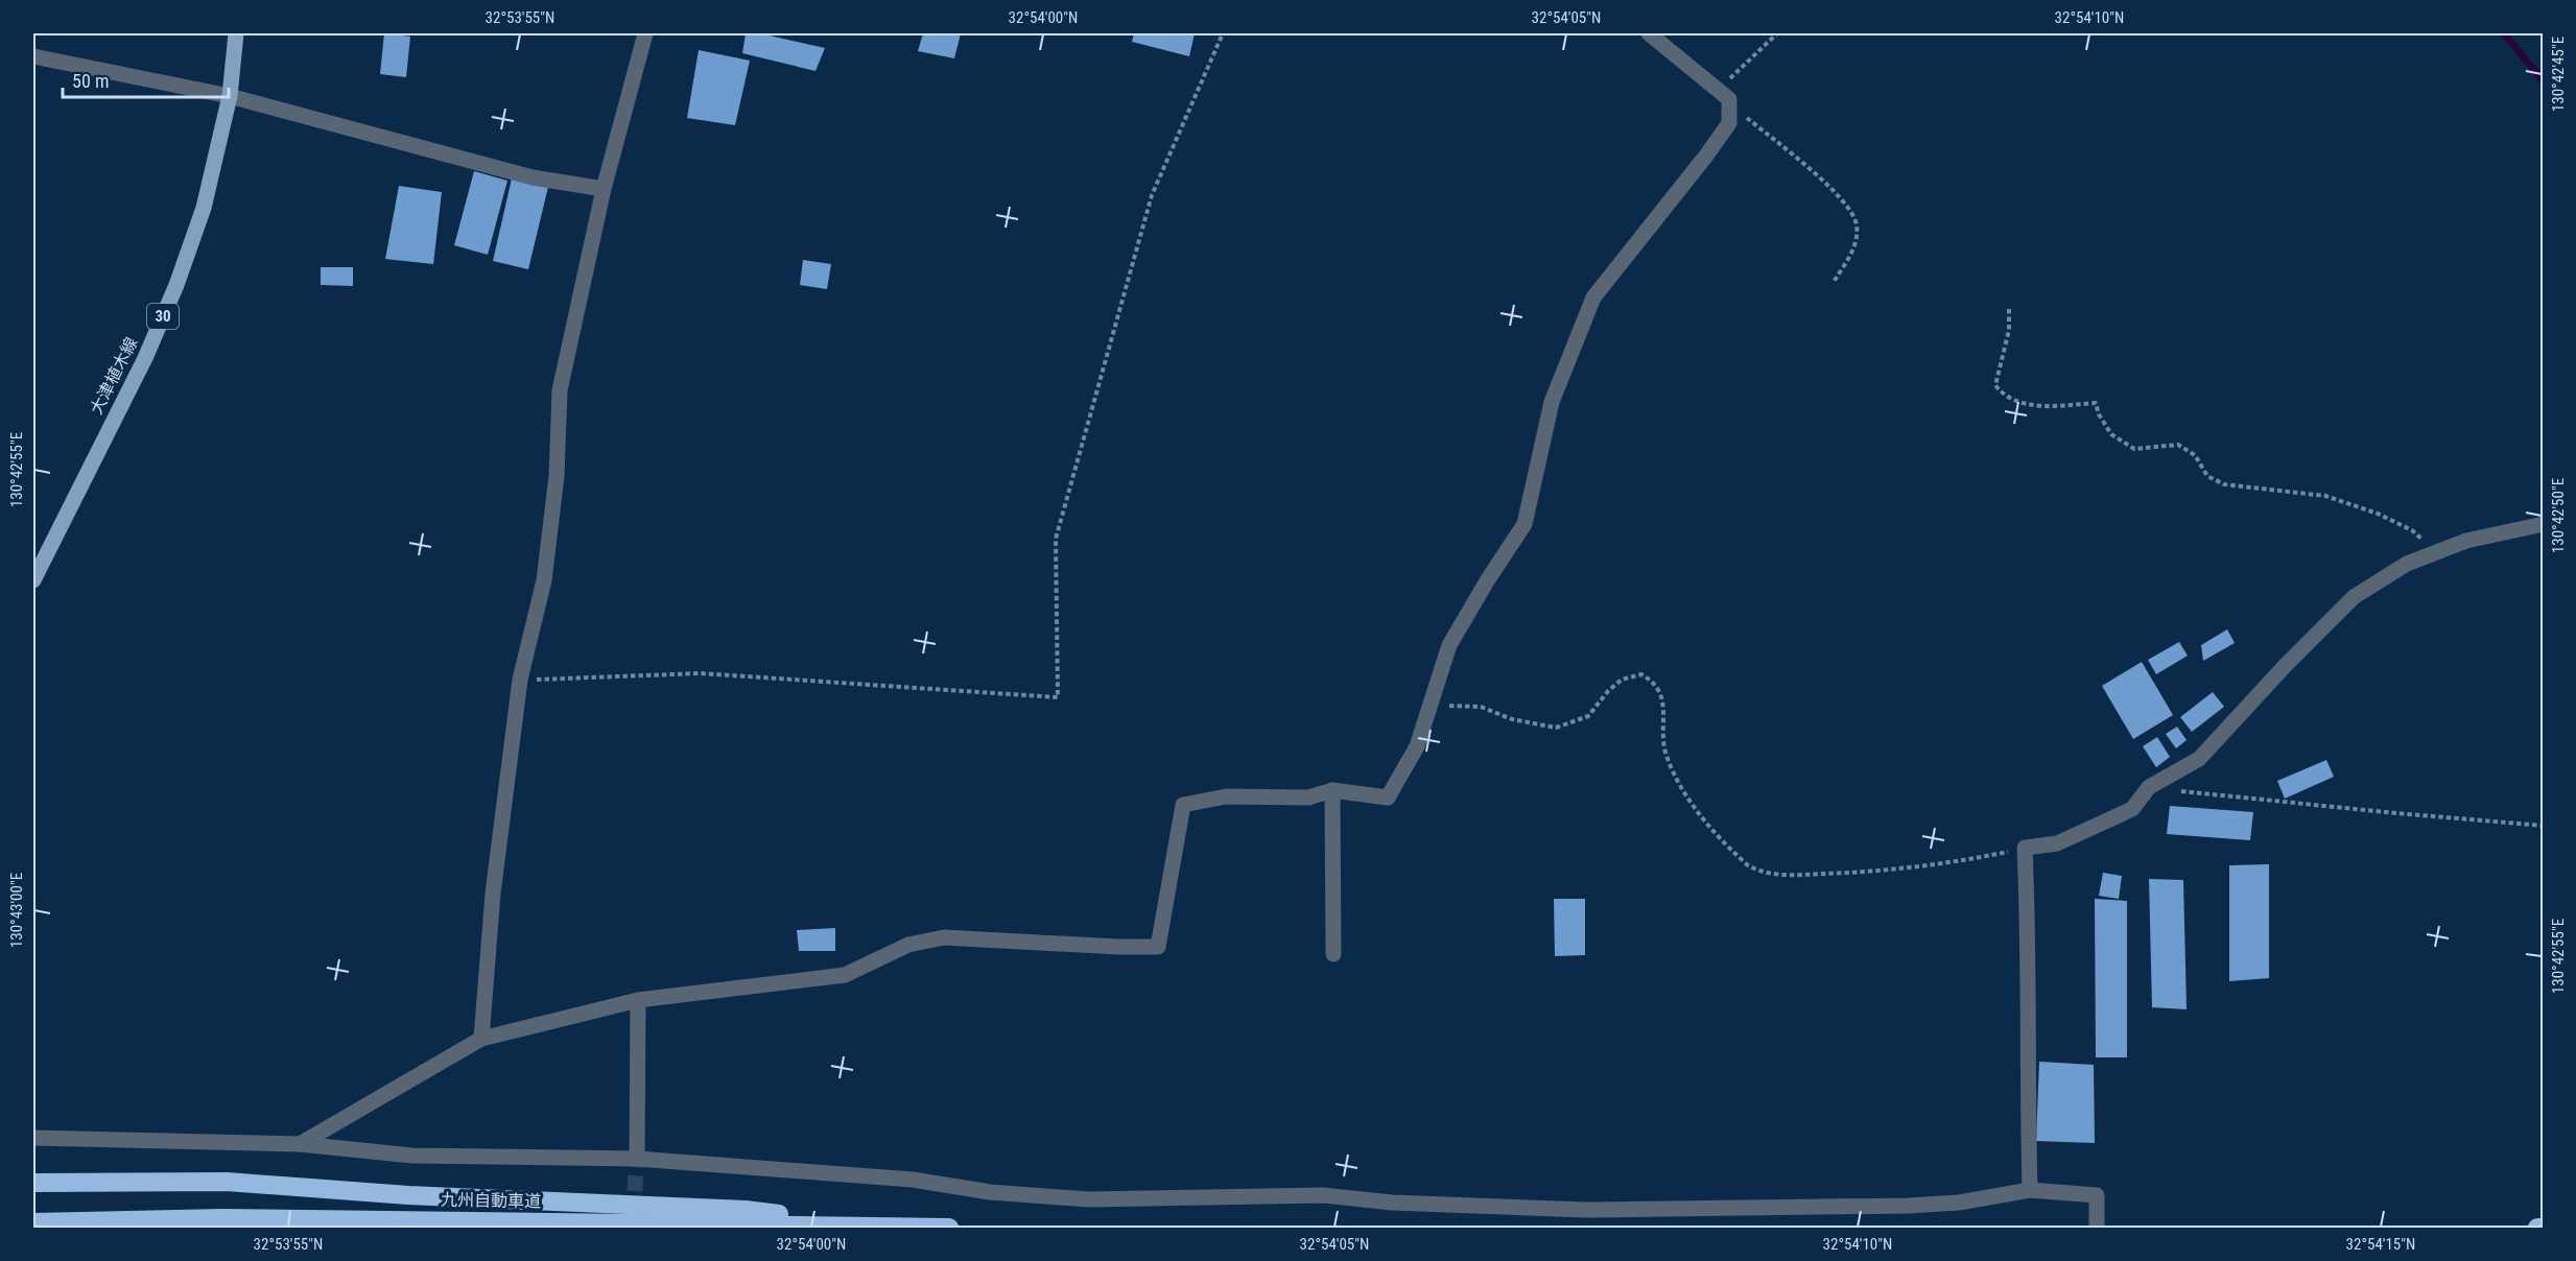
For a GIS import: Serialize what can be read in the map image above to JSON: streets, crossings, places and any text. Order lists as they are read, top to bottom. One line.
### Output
{"streets":{"highway":["九州自動車道"],"main road":["30","大津植木線"]},"scale_bar":"50 m","coordinates":["32°53'55\"N","32°54'00\"N","32°54'05\"N","32°54'10\"N","130°42'45\"E","130°42'55\"E","130°42'50\"E","130°43'00\"E","32°54'15\"N"]}
